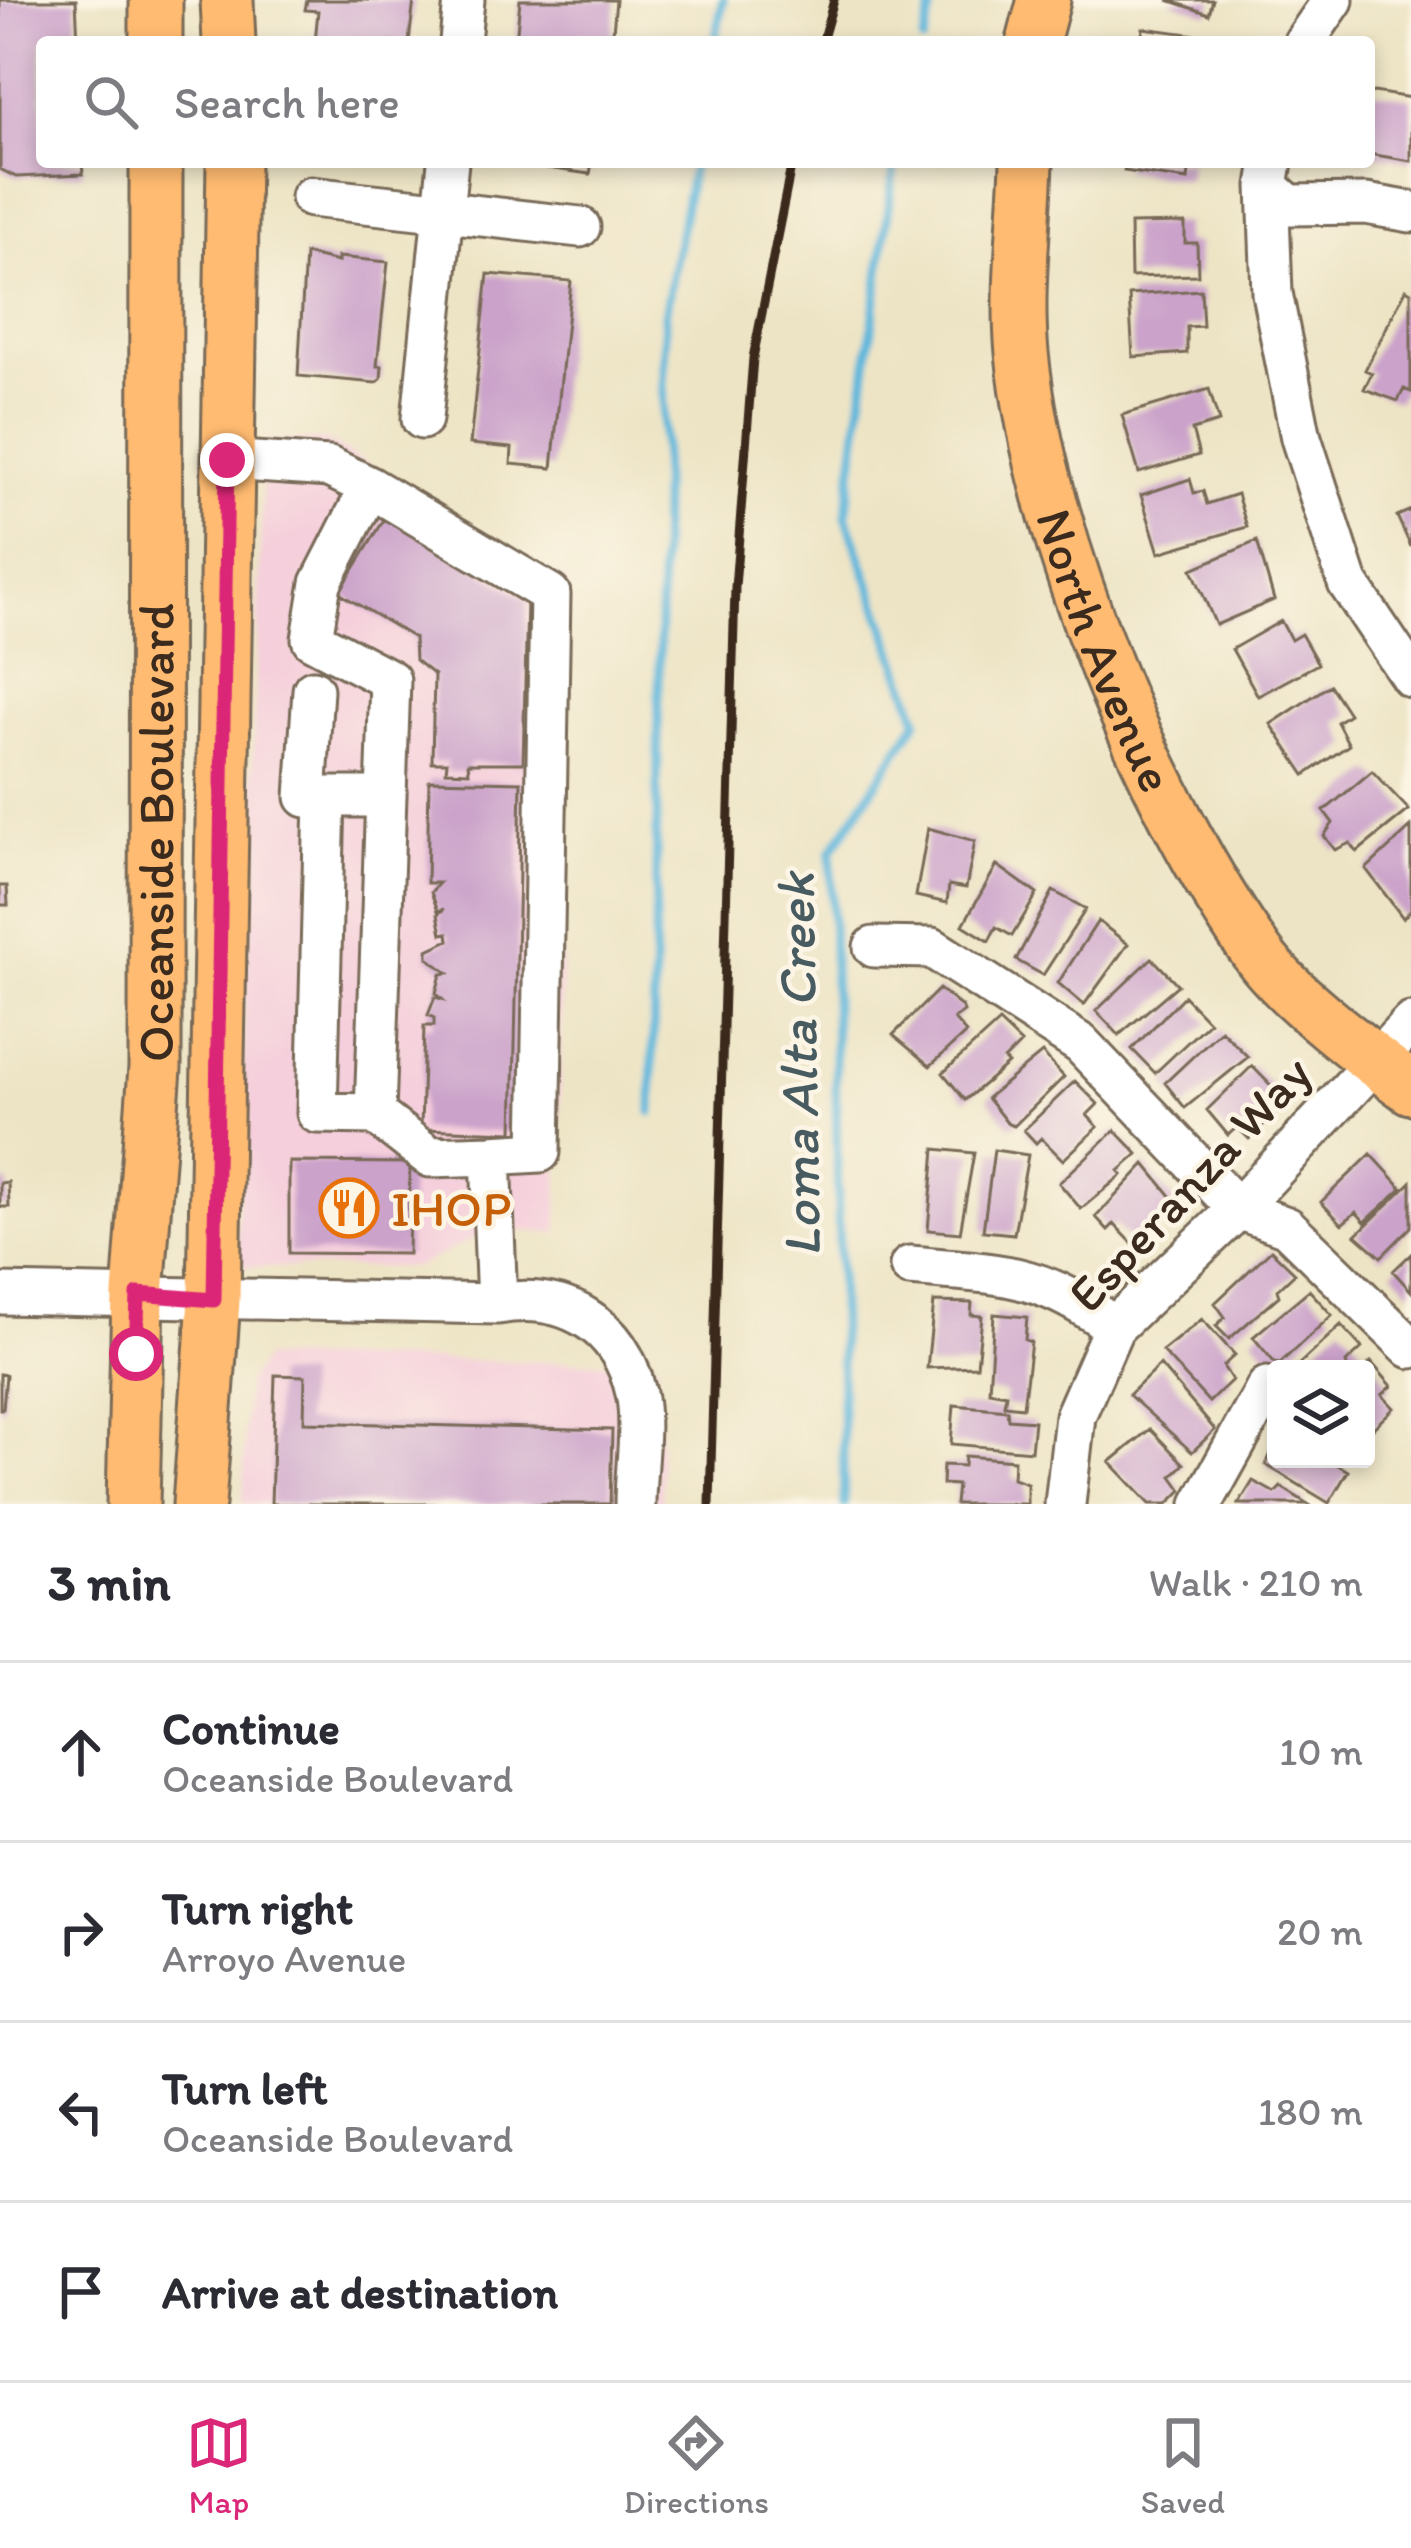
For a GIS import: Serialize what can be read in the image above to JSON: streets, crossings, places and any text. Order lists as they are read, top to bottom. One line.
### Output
{"streets":{"main road":["North Avenue","Oceanside Boulevard"],"street":["Esperanza Way"]},"crossings":[["North Avenue","Esperanza Way"]],"water":["Loma Alta Creek"],"places":{"restaurant":["IHOP"]},"page":{"search":"Search here","heading":["3 min","Walk · 210 m"],"list":[["Continue","Oceanside Boulevard","10 m"],["Turn right","Arroyo Avenue","20 m"],["Turn left","Oceanside Boulevard","180 m"],"Arrive at destination"],"nav":["Map","Directions","Saved"]}}
